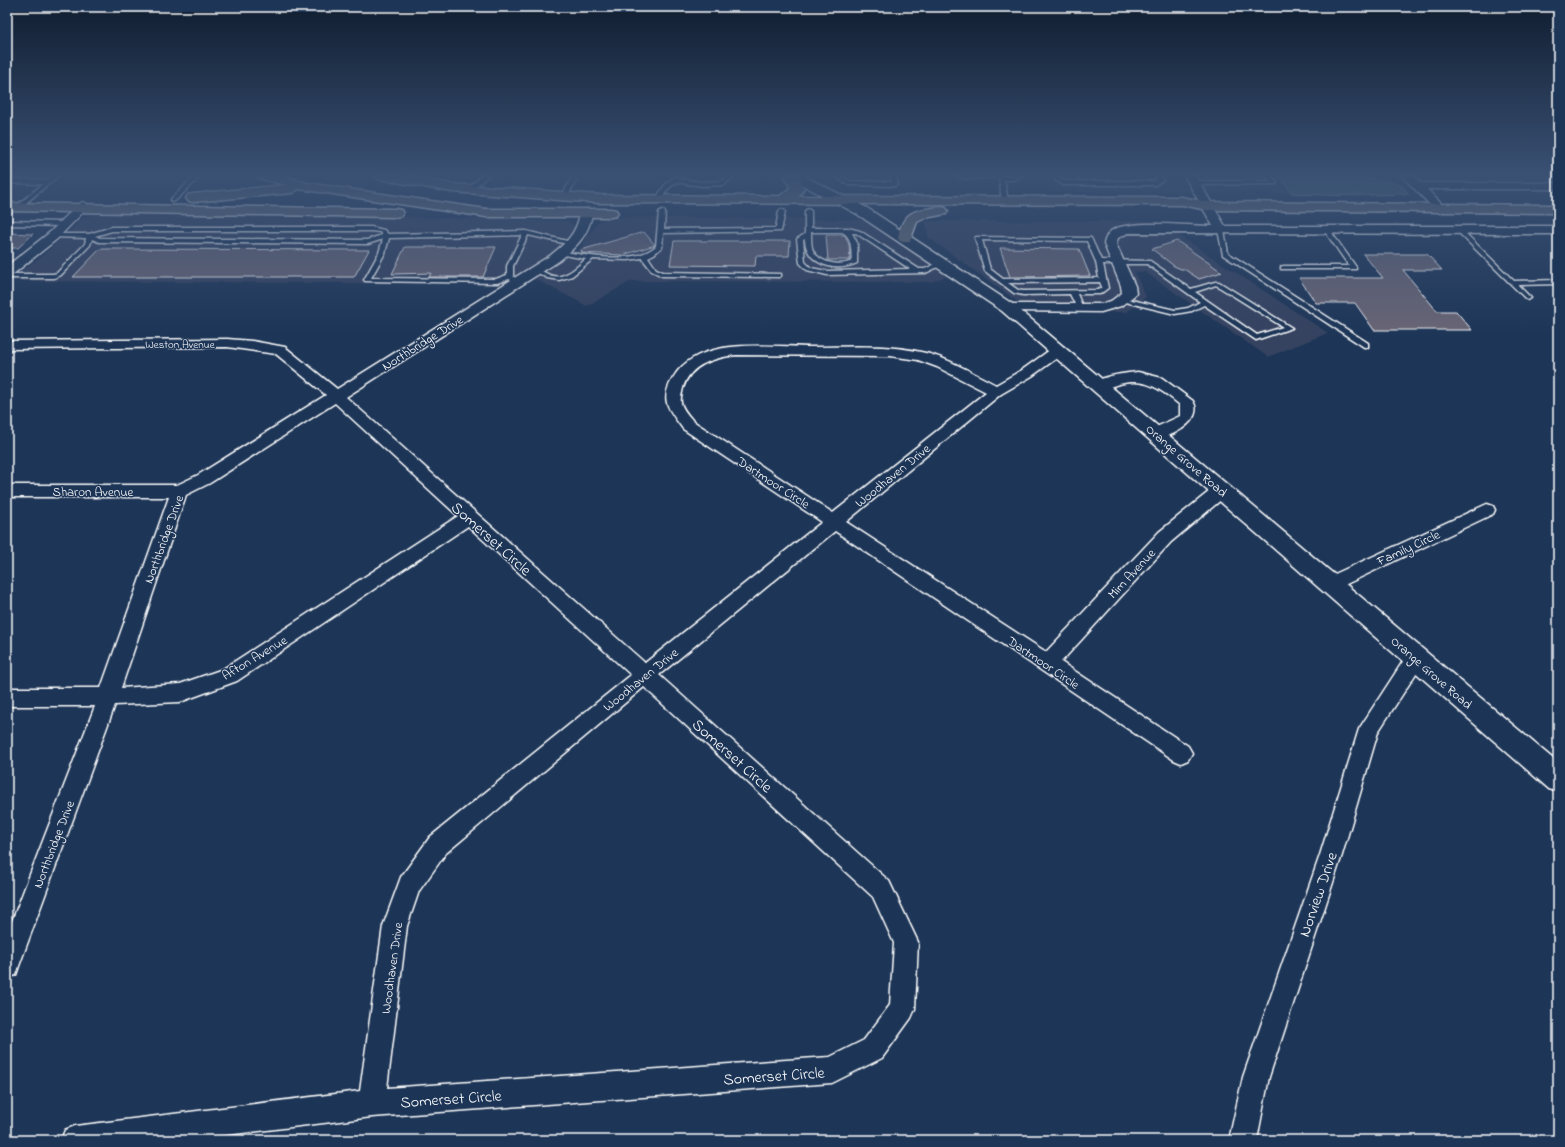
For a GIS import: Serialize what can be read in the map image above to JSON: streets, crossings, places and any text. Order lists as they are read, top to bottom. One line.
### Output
{"streets":{"street":["Northbridge Drive","Weston Avenue","Orange Grove Road","Woodhaven Drive","Dartmoor Circle","Sharon Avenue","Somerset Circle","Family Circle","Mim Avenue","Afton Avenue","Norview Drive"]},"crossings":[["Northbridge Drive","Weston Avenue"],["Northbridge Drive","Sharon Avenue"],["Northbridge Drive","Somerset Circle"],["Northbridge Drive","Afton Avenue"],["Weston Avenue","Somerset Circle"],["Orange Grove Road","Woodhaven Drive"],["Orange Grove Road","Family Circle"],["Orange Grove Road","Mim Avenue"],["Orange Grove Road","Norview Drive"],["Woodhaven Drive","Dartmoor Circle"],["Woodhaven Drive","Somerset Circle"],["Dartmoor Circle","Mim Avenue"],["Somerset Circle","Afton Avenue"]]}
